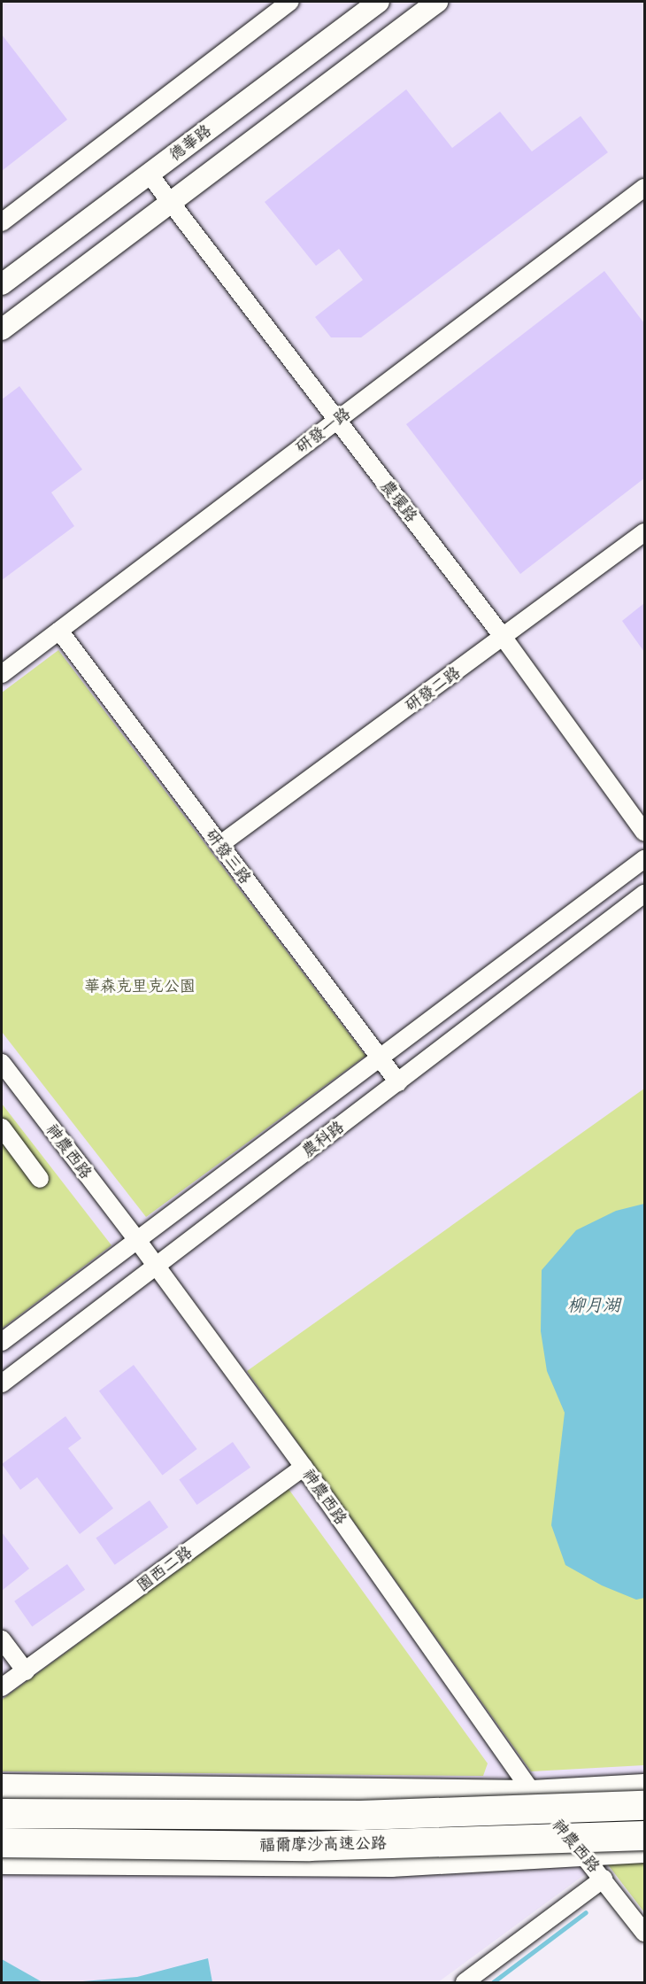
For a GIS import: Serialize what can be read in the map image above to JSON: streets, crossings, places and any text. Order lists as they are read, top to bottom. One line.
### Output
{"streets":{"highway":["福爾摩沙高速公路"],"street":["德華路","研發一路","農環路","研發二路","研發三路","農科路","神農西路","園西二路"]},"crossings":[["德華路","農環路"],["研發一路","農環路"],["研發一路","研發三路"],["農環路","研發二路"],["研發二路","研發三路"],["研發三路","農科路"],["農科路","神農西路"],["神農西路","園西二路"]],"water":["柳月湖"],"parks":["華森克里克公園"]}
